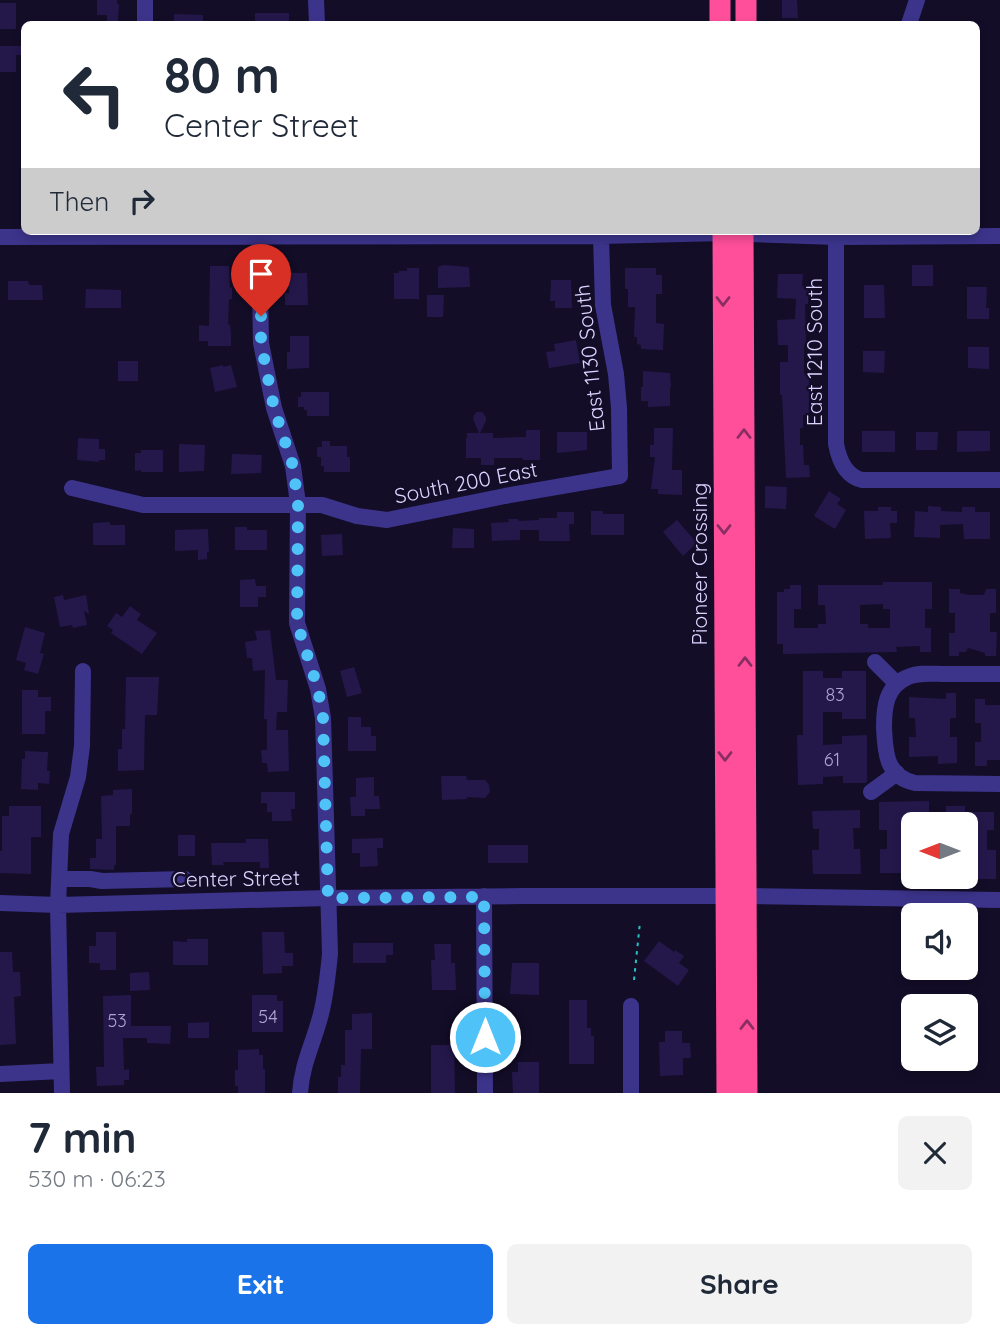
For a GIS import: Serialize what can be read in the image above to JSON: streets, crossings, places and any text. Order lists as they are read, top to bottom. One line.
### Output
{"streets":{"highway":["Pioneer Crossing"],"street":["East 1210 South","East 1130 South","South 200 East","Center Street"]},"crossings":[["East 1130 South","South 200 East"],["Pioneer Crossing","Center Street"]],"house_numbers":["83","61","54","53"],"north":"left","page":{"turn":["80 m","Center Street"],"then":"Then","heading":["7 min","530 m · 06:23"],"buttons":["Exit","Share"]}}
